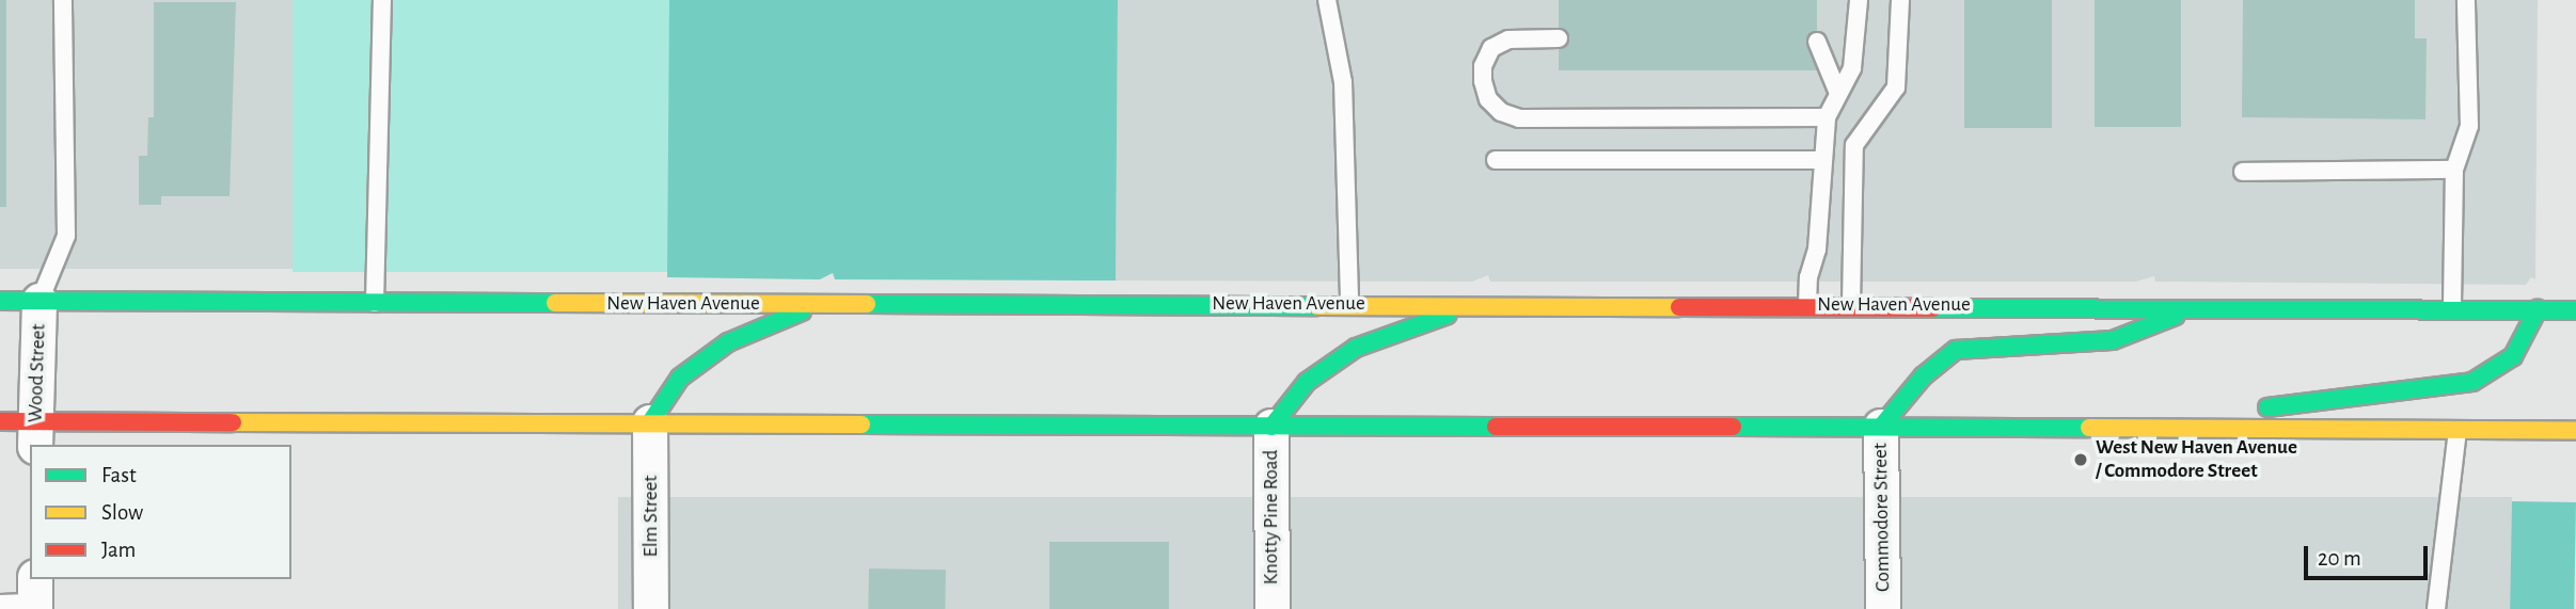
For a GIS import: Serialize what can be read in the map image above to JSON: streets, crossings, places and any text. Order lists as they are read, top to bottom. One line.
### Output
{"streets":{"main road":["New Haven Avenue"],"street":["Wood Street","Elm Street","Knotty Pine Road","Commodore Street"]},"crossings":[["New Haven Avenue","Wood Street"]],"places":["West New Haven Avenue / Commodore Street"],"legend":["Fast","Slow","Jam"],"scale_bar":"20 m"}
